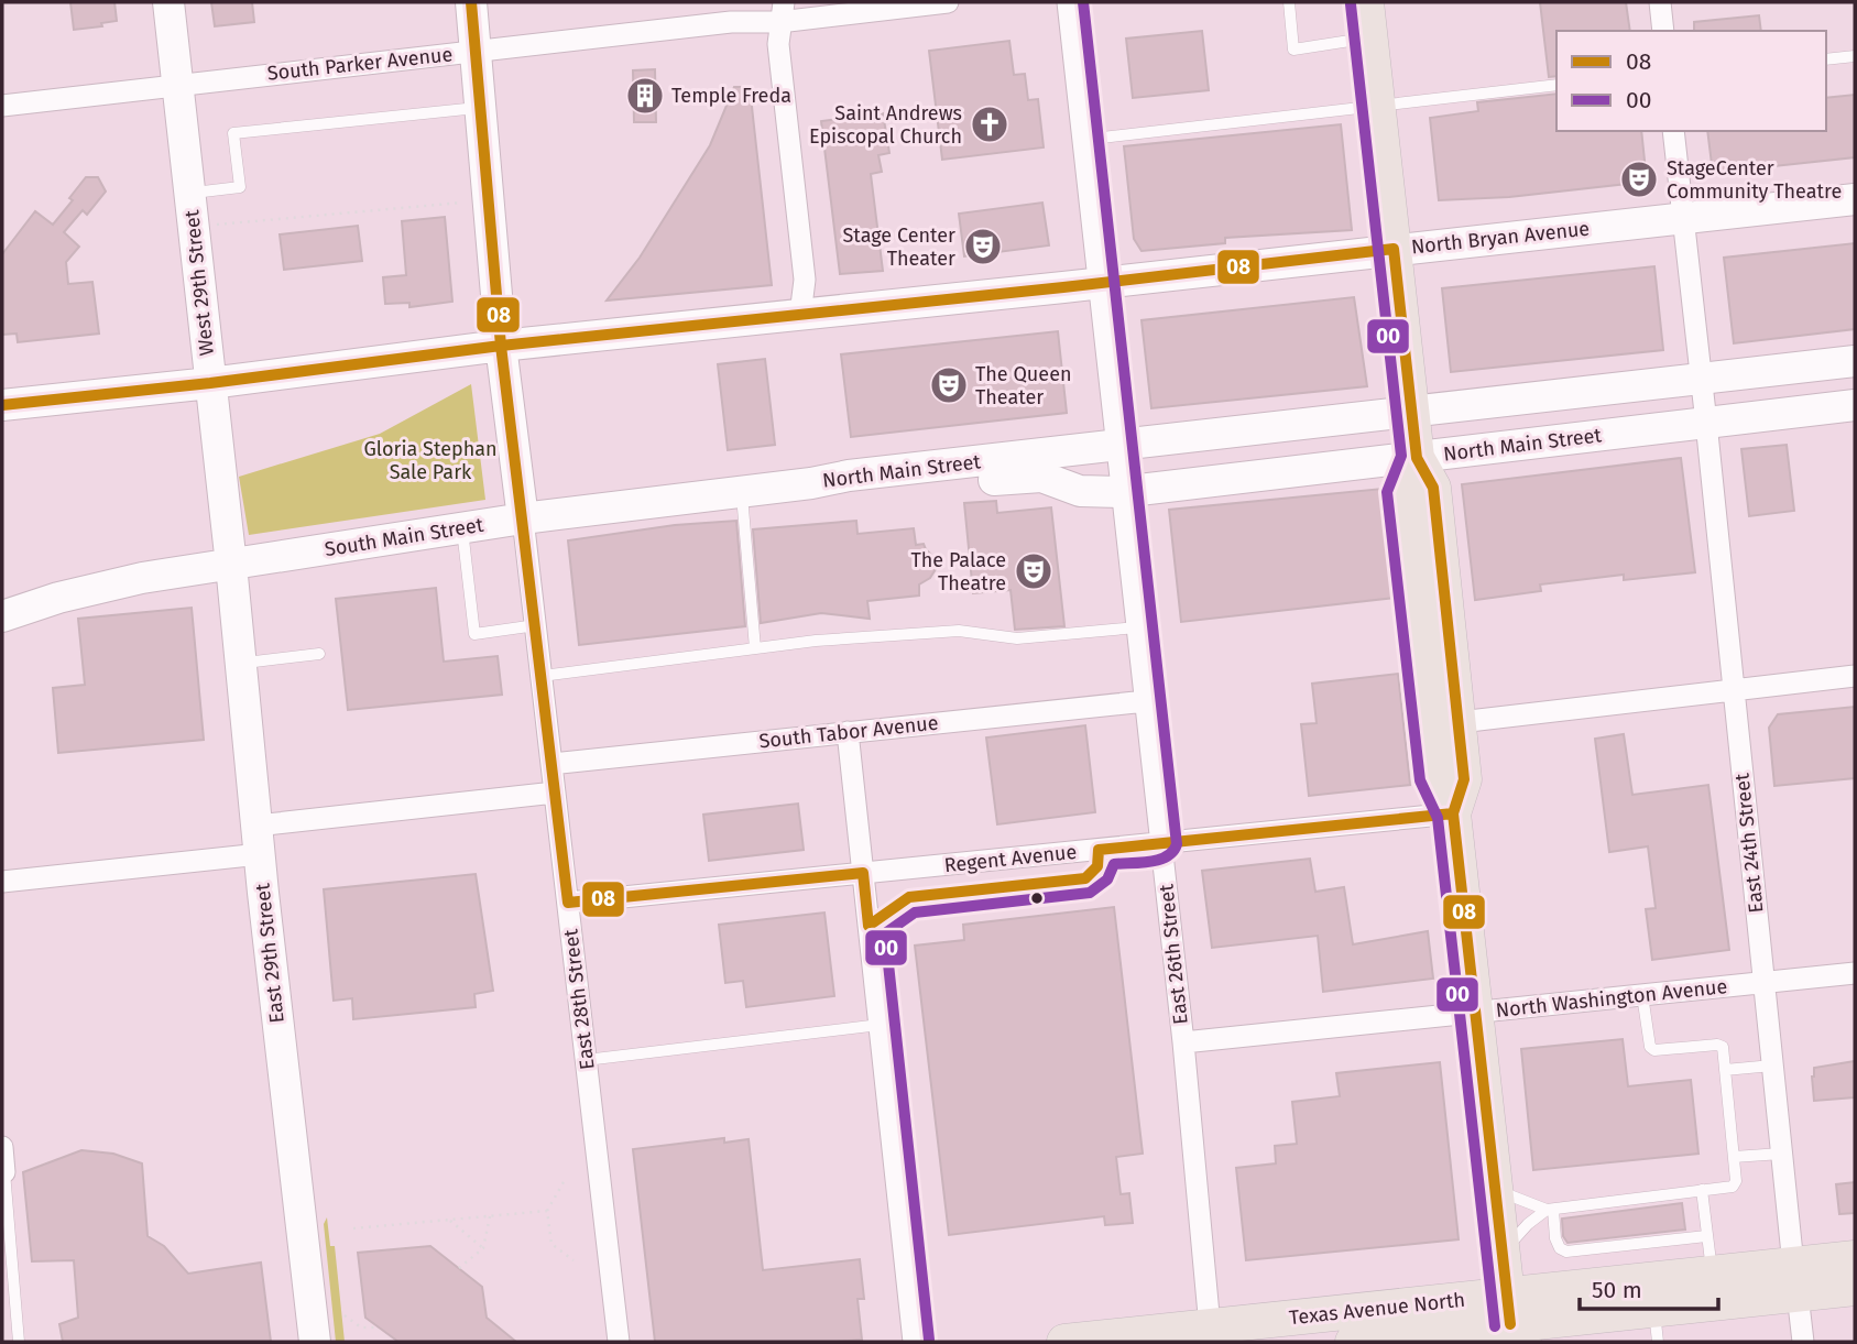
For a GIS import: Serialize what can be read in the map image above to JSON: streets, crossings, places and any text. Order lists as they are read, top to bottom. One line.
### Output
{"streets":{"main road":["Texas Avenue North"],"street":["South Parker Avenue","North Bryan Avenue","West 29th Street","North Main Street","South Main Street","South Tabor Avenue","East 24th Street","Regent Avenue","East 29th Street","East 26th Street","North Washington Avenue","East 28th Street"]},"crossings":[["South Parker Avenue","West 29th Street"],["North Bryan Avenue","West 29th Street"],["North Bryan Avenue","East 24th Street"],["North Bryan Avenue","East 26th Street"],["West 29th Street","South Main Street"],["West 29th Street","East 29th Street"],["North Main Street","South Main Street"],["North Main Street","East 24th Street"],["North Main Street","East 26th Street"],["South Main Street","East 29th Street"],["South Main Street","East 28th Street"],["South Tabor Avenue","East 26th Street"],["South Tabor Avenue","East 28th Street"],["East 24th Street","North Washington Avenue"],["East 24th Street","Texas Avenue North"],["Regent Avenue","East 26th Street"],["Regent Avenue","East 28th Street"],["East 26th Street","North Washington Avenue"],["East 26th Street","Texas Avenue North"]],"parks":["Gloria Stephan Sale Park"],"places":{"building":["Temple Freda"],"church":["Saint Andrews Episcopal Church"],"theatre":["StageCenter Community Theatre","Stage Center Theater","The Queen Theater","The Palace Theatre"]},"lines":["transit line 08","transit line 00"],"legend":["08","00"],"scale_bar":"50 m"}
